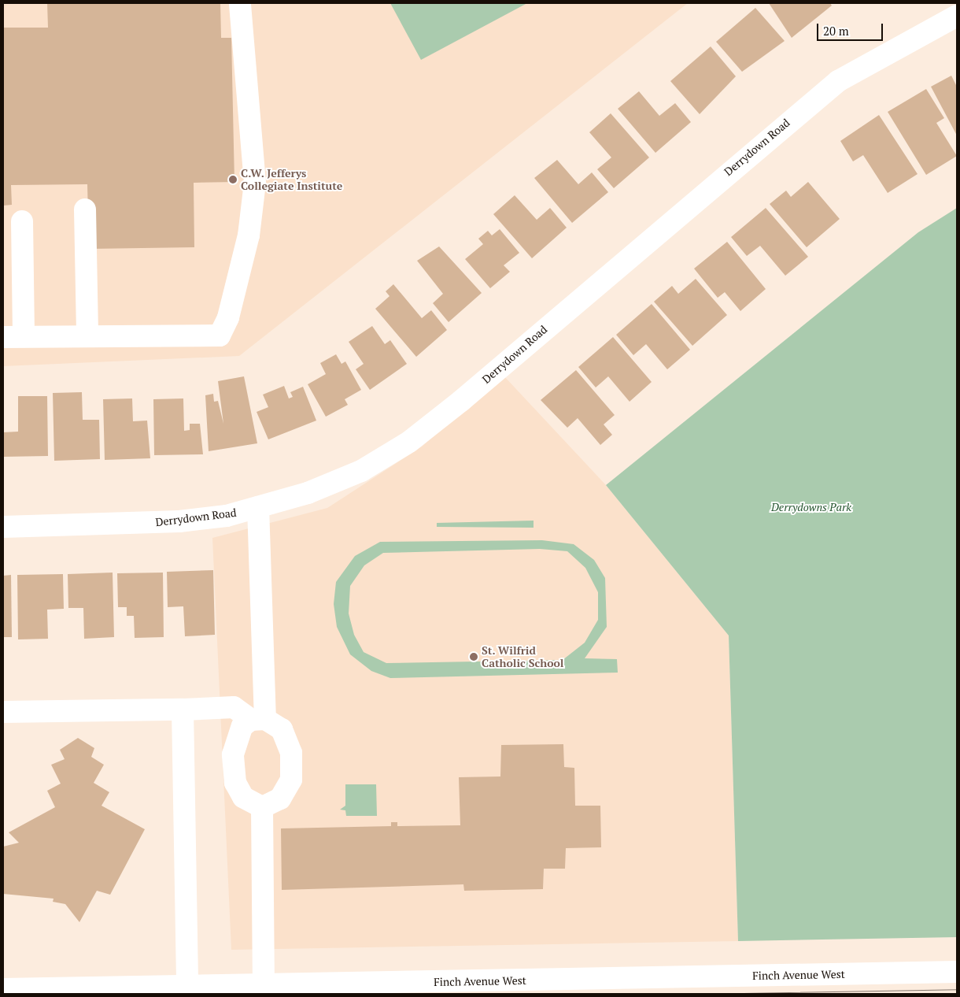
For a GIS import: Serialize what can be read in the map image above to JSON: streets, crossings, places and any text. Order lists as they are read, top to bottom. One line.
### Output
{"streets":{"street":["Derrydown Road","Finch Avenue West"]},"parks":["Derrydowns Park"],"places":["C.W. Jefferys Collegiate Institute","St. Wilfrid Catholic School"],"scale_bar":"20 m"}
